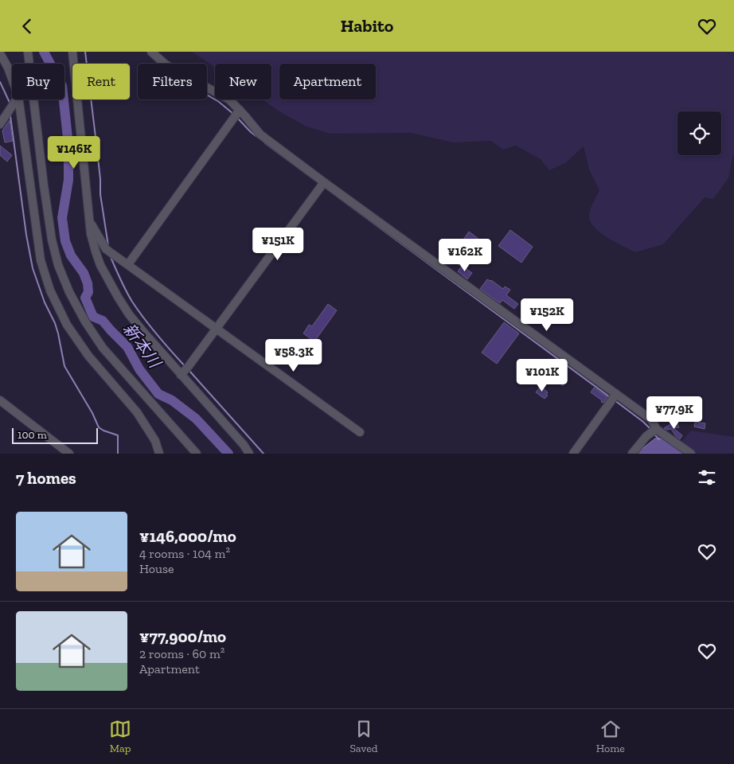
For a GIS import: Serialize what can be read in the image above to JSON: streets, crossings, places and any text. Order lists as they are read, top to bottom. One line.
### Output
{"water":["新本川"],"scale_bar":"100 m","page":{"header":"Habito","chip":["Buy","Rent","Filters","New","Apartment"],"price":["¥146K","¥151K","¥162K","¥152K","¥58.3K","¥101K","¥77.9K"],"scale":"100 m","heading":"7 homes","list":[{"name":"¥146,000/mo","note":"4 rooms · 104 m² · House"},{"name":"¥77,900/mo","note":"2 rooms · 60 m² · Apartment"}],"tabs":["Map","Saved","Home"]}}
